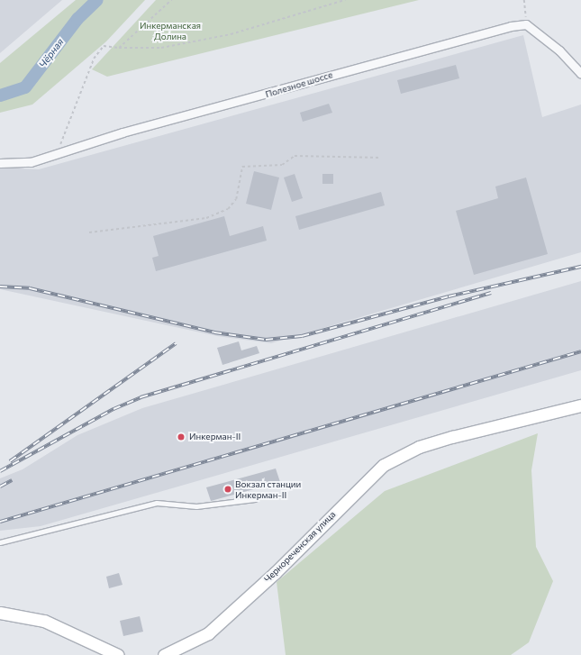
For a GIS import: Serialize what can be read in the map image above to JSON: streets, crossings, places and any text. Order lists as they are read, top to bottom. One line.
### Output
{"streets":{"main road":["Чернореченская улица"],"street":["Полезное шоссе"]},"water":["Чёрная"],"parks":["Инкерманская Долина"],"places":["Инкерман-II","Вокзал станции Инкерман-II"]}
